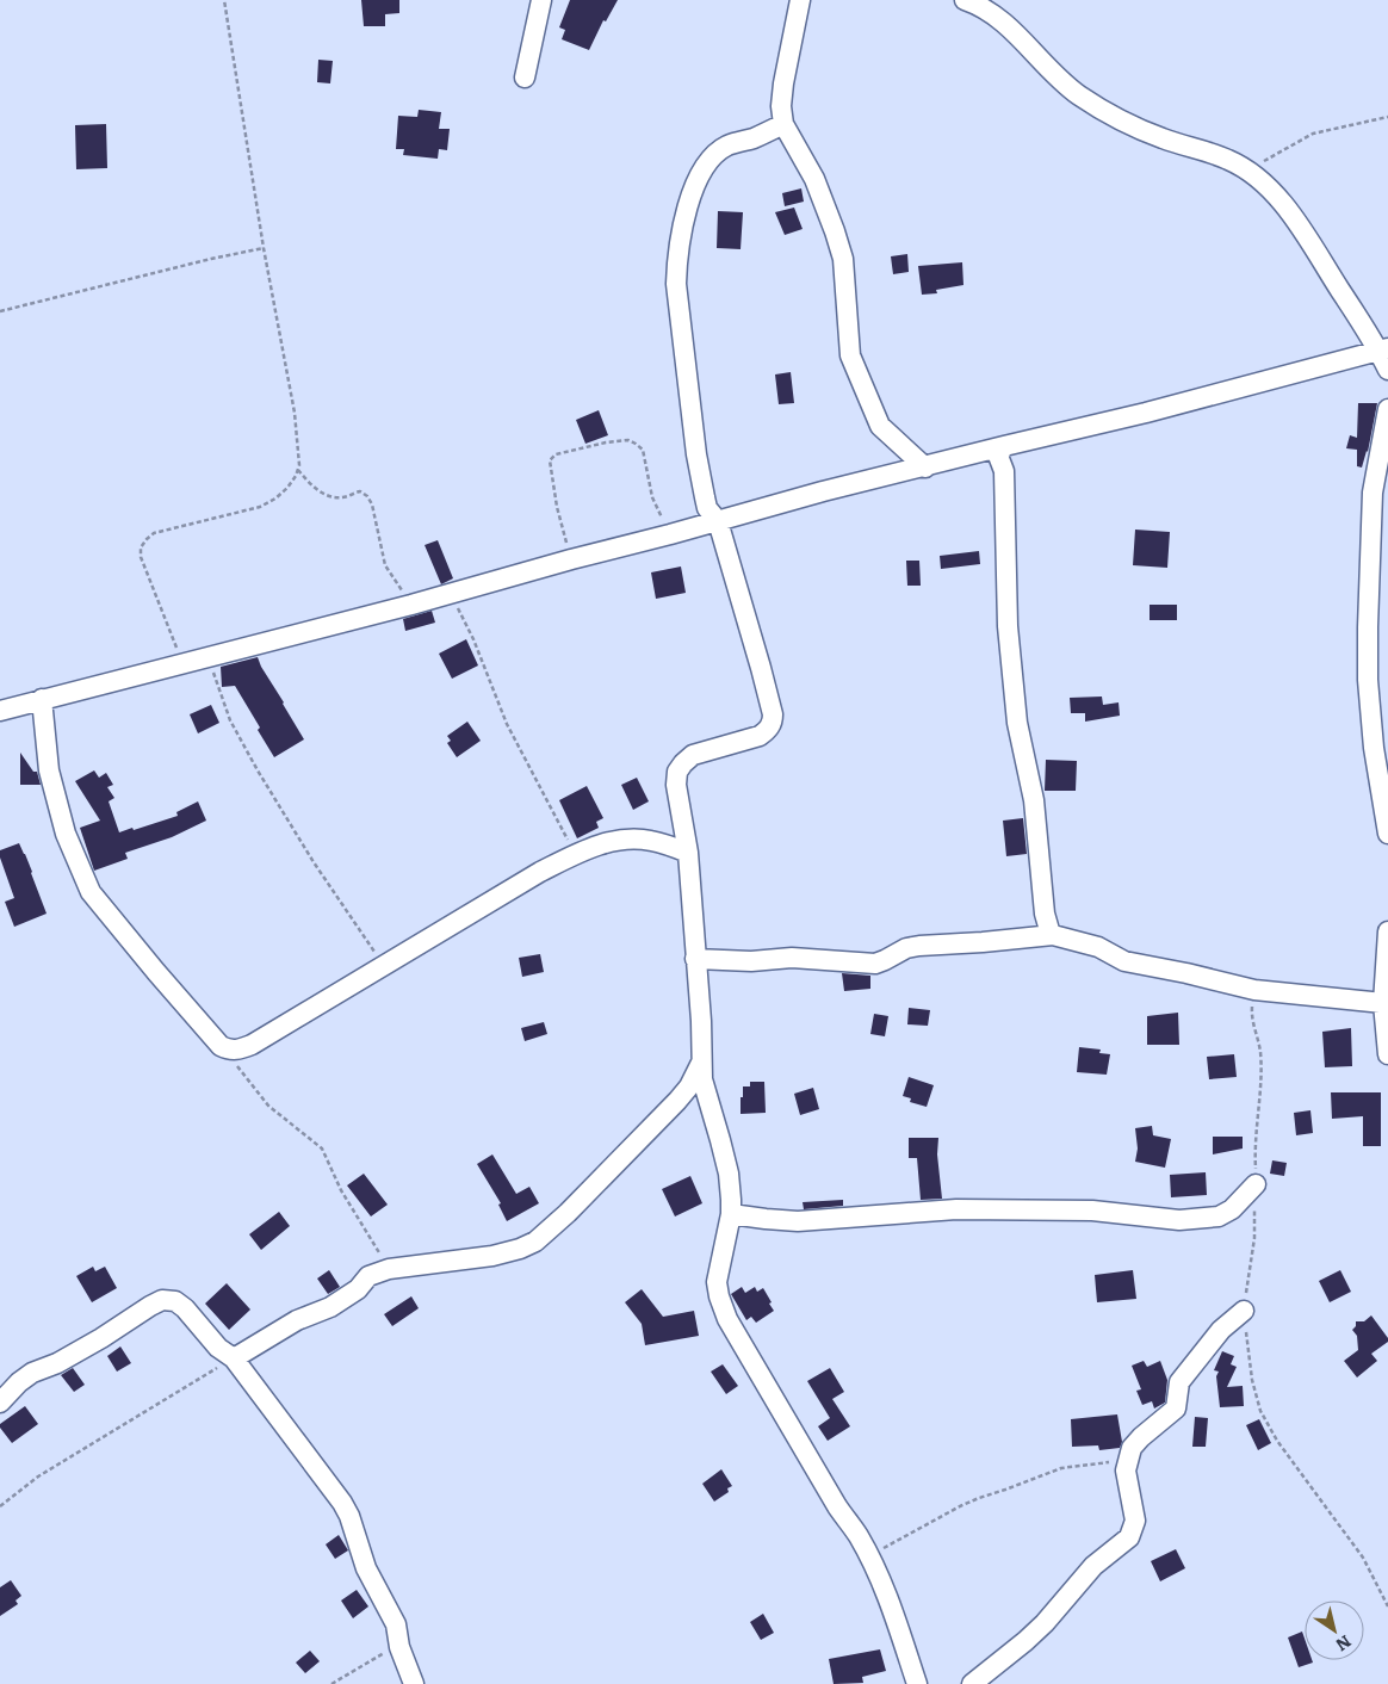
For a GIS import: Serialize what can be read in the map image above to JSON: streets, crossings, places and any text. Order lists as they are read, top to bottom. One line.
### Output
{"north":"bottom right"}
